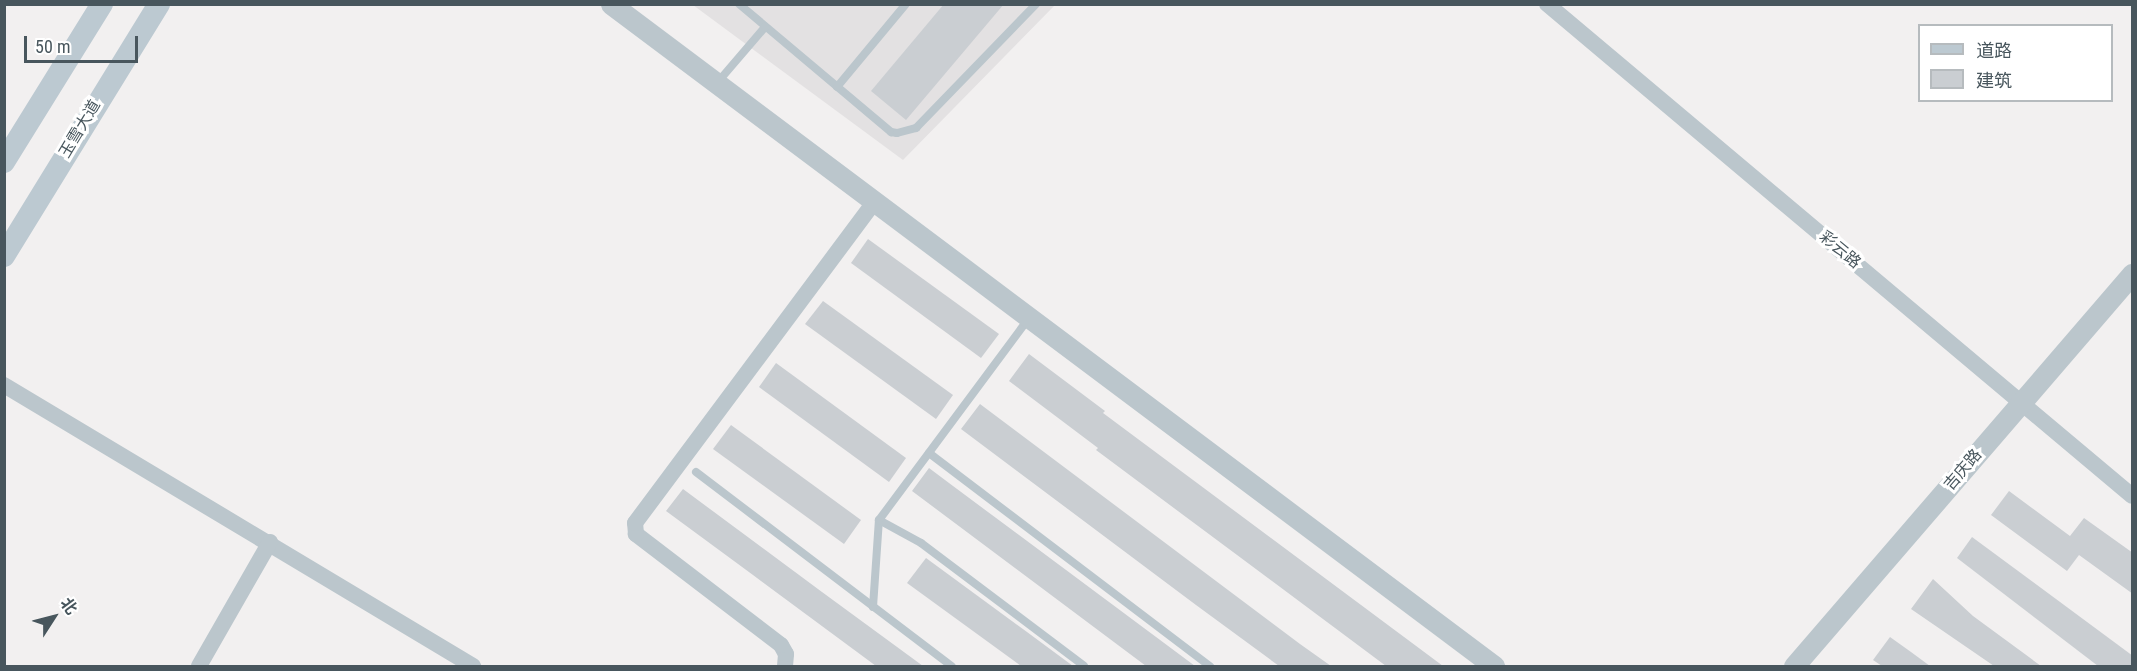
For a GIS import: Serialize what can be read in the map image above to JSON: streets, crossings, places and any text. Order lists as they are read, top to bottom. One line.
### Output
{"streets":{"main road":["玉雪大道"],"street":["彩云路","吉庆路"]},"crossings":[["彩云路","吉庆路"]],"legend":["道路","建筑"],"scale_bar":"50 m","north":"top right"}
